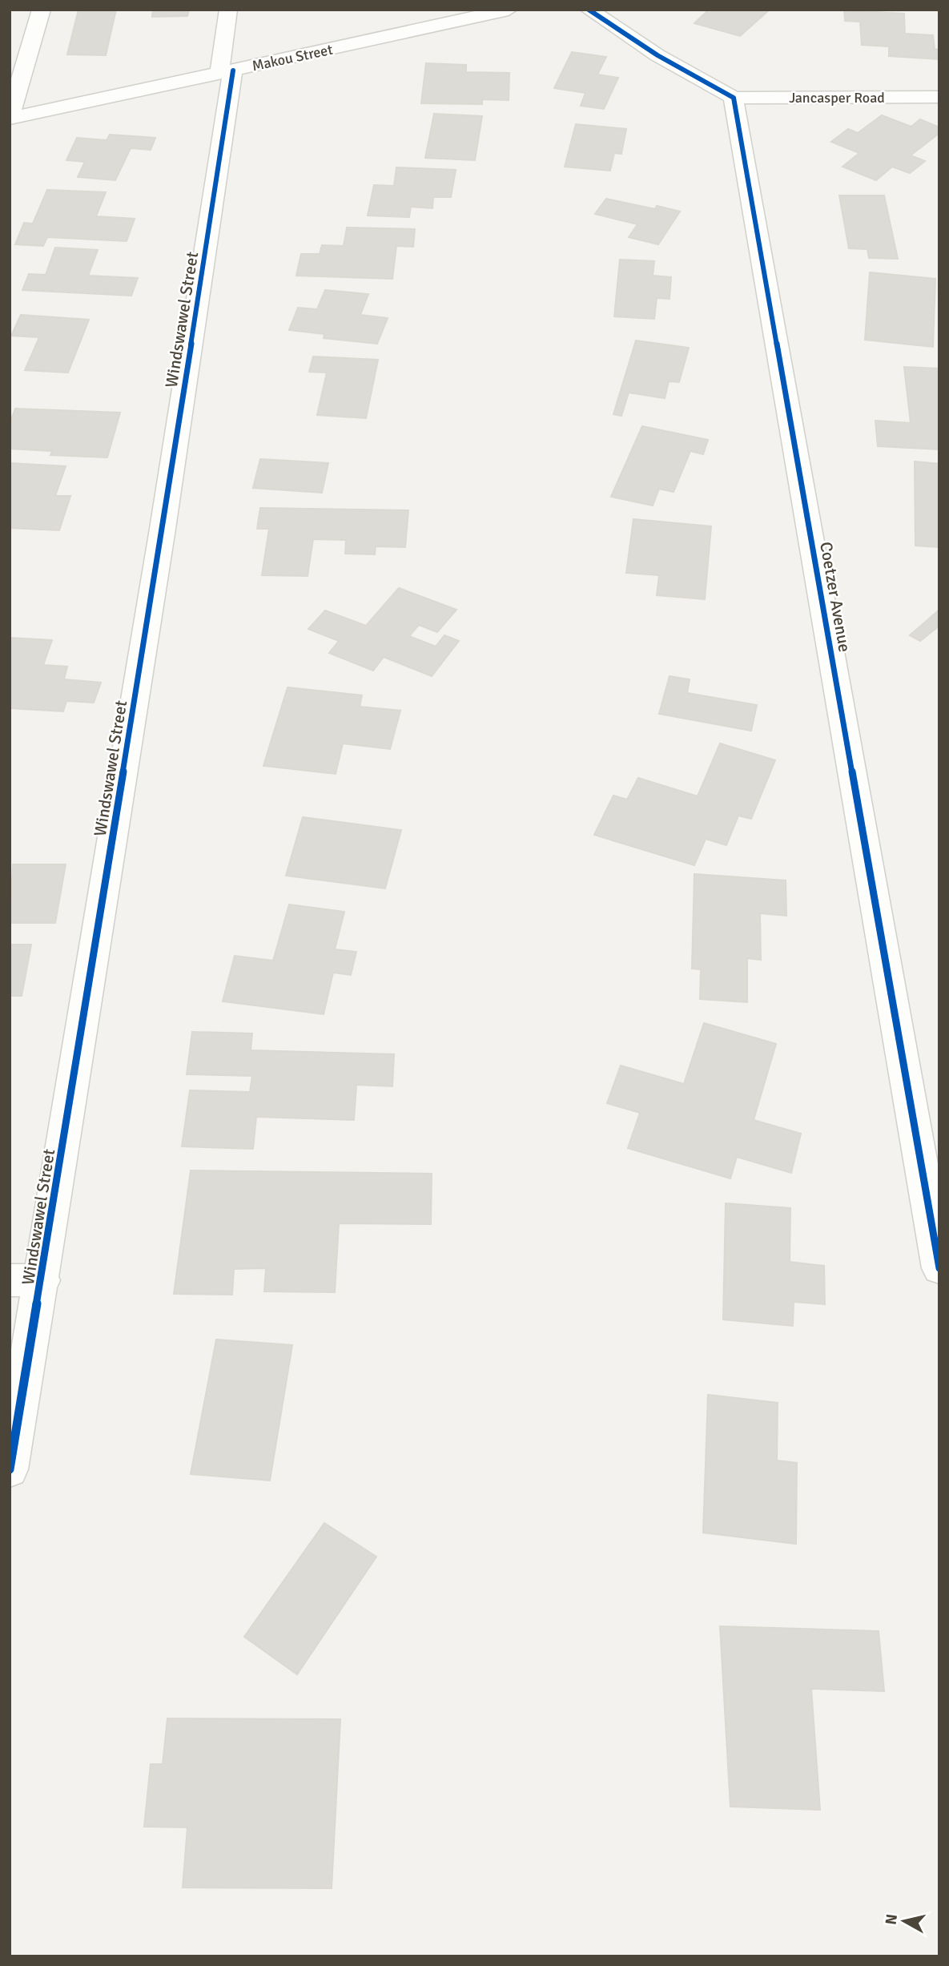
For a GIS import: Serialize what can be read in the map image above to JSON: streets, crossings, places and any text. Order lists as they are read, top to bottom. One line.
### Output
{"streets":{"street":["Makou Street","Jancasper Road","Windswawel Street","Coetzer Avenue"]},"crossings":[["Makou Street","Windswawel Street"],["Jancasper Road","Coetzer Avenue"]],"north":"left"}
